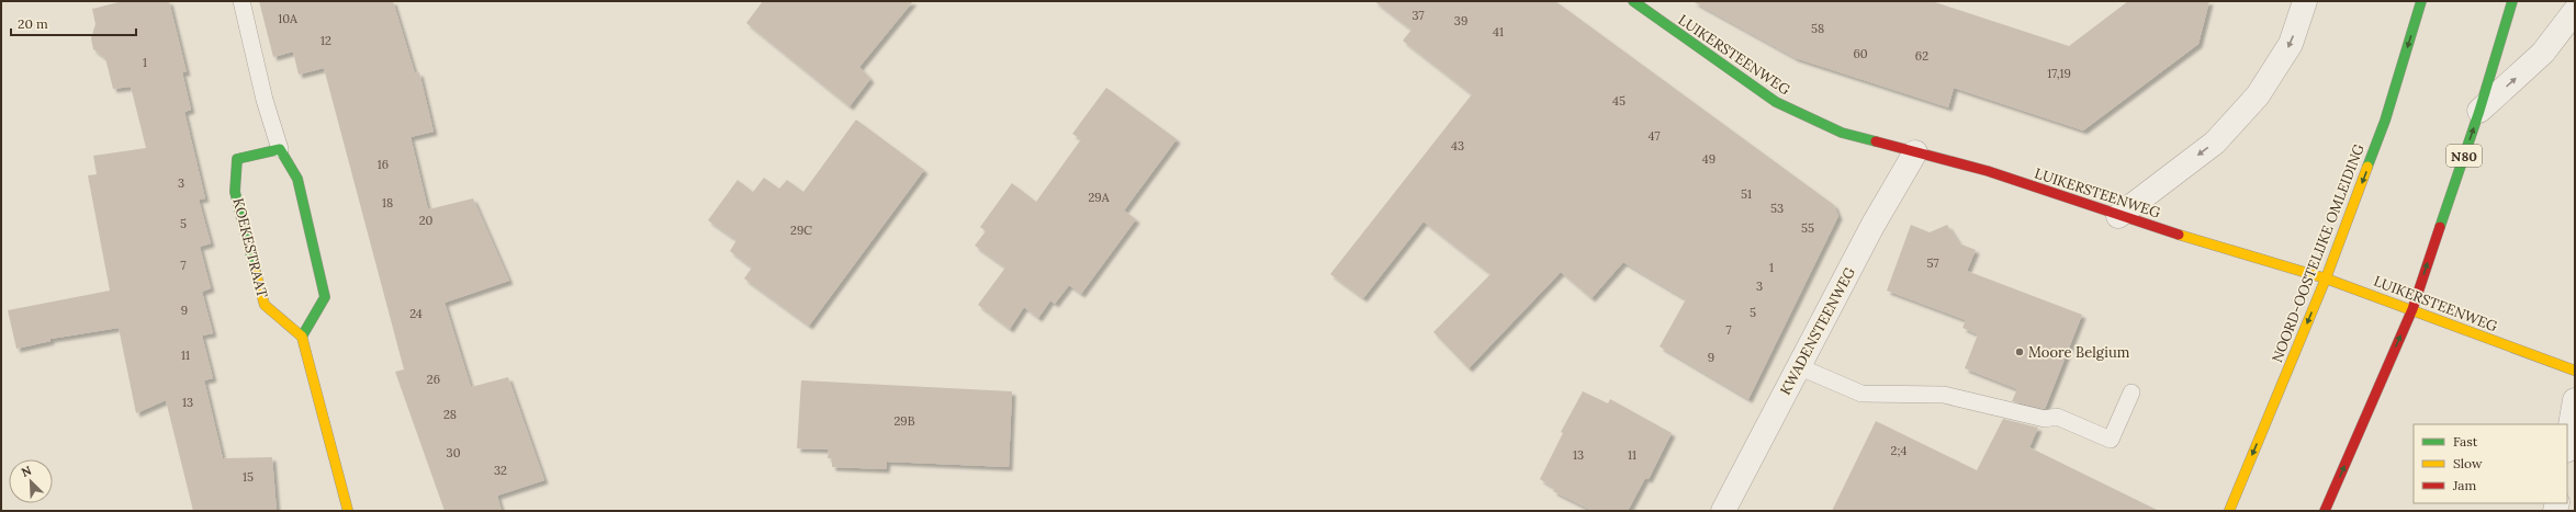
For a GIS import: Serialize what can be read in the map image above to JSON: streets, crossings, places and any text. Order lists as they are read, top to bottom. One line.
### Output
{"streets":{"street":["LUIKERSTEENWEG","N80","KOEKESTRAAT","NOORD-OOSTELIJKE OMLEIDING","KWADENSTEENWEG"]},"crossings":[["LUIKERSTEENWEG","N80"],["LUIKERSTEENWEG","NOORD-OOSTELIJKE OMLEIDING"],["LUIKERSTEENWEG","KWADENSTEENWEG"]],"places":["Moore Belgium"],"house_numbers":["37","10A","39","58","41","12","60","62","1","17,19","45","47","43","49","16","3","51","29A","18","53","20","5","55","29C","57","7","1","3","9","5","24","7","11","9","26","13","28","29B","2;4","30","13","11","32","15"],"legend":["Fast","Slow","Jam"],"scale_bar":"20 m","north":"top left"}
